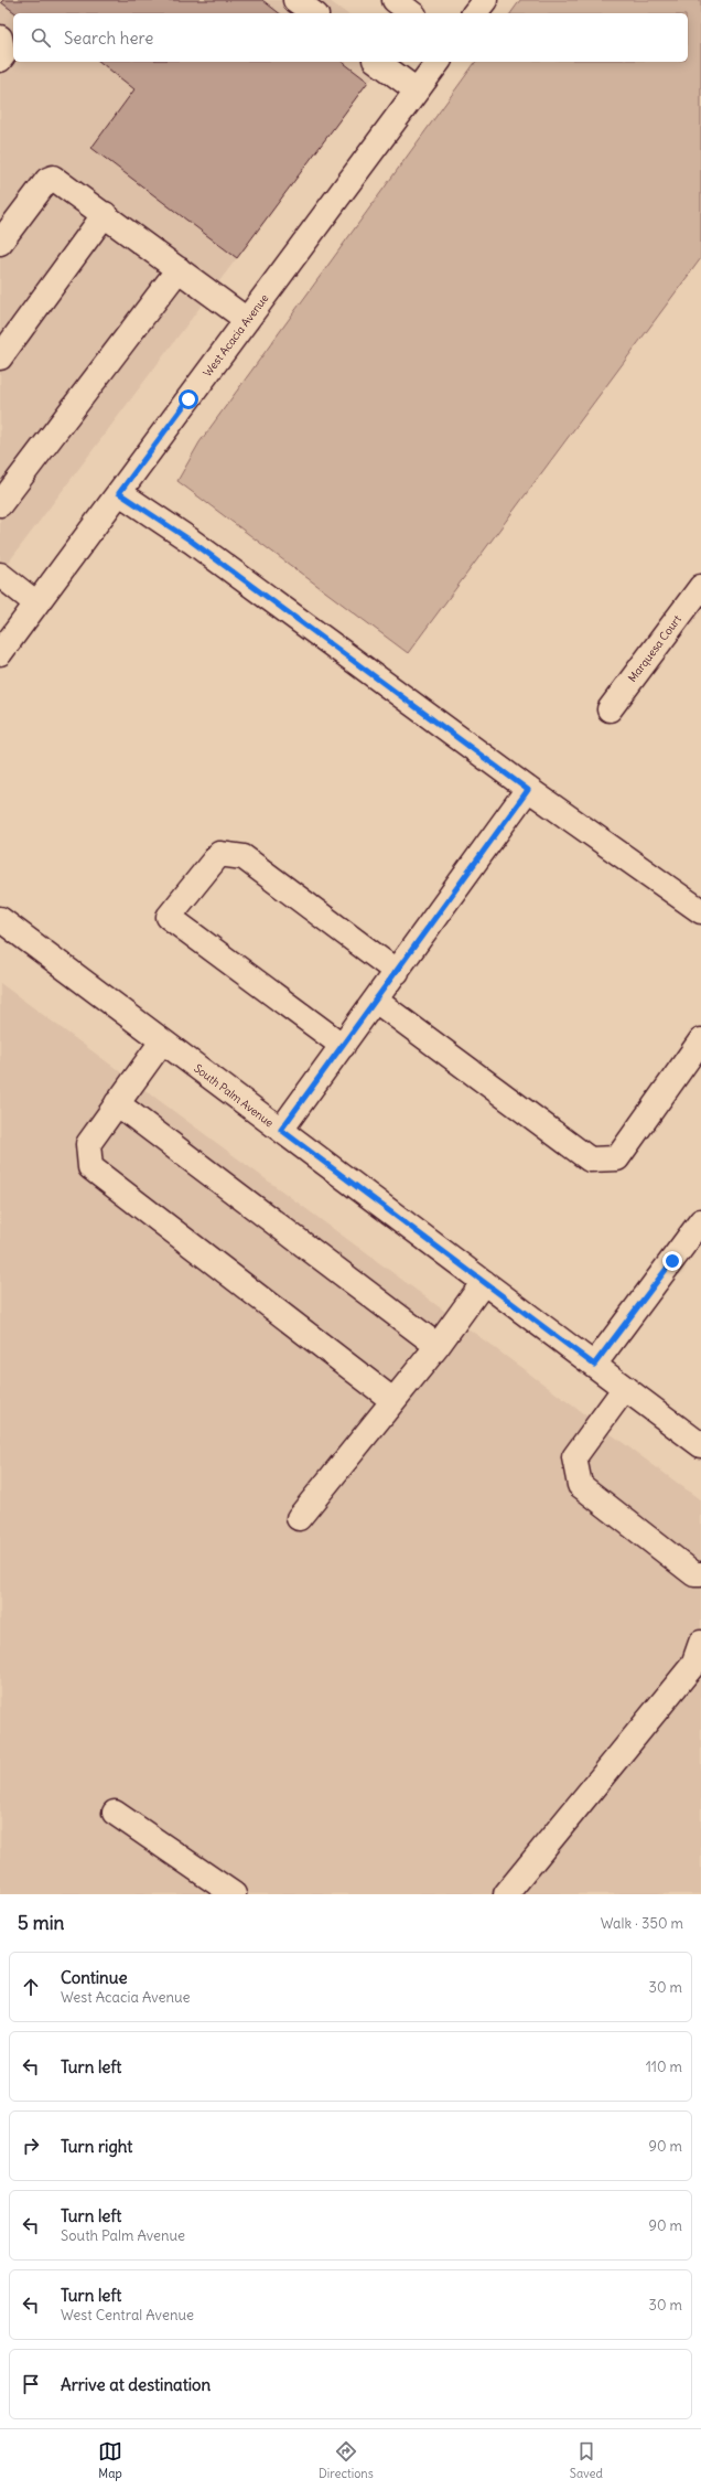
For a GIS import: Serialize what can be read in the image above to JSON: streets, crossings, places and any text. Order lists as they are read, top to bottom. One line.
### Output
{"streets":{"street":["West Acacia Avenue","Marquesa Court","South Palm Avenue"]},"page":{"search":"Search here","heading":["5 min","Walk · 350 m"],"list":[["Continue","West Acacia Avenue","30 m"],["Turn left","110 m"],["Turn right","90 m"],["Turn left","South Palm Avenue","90 m"],["Turn left","West Central Avenue","30 m"],"Arrive at destination"],"nav":["Map","Directions","Saved"]}}
